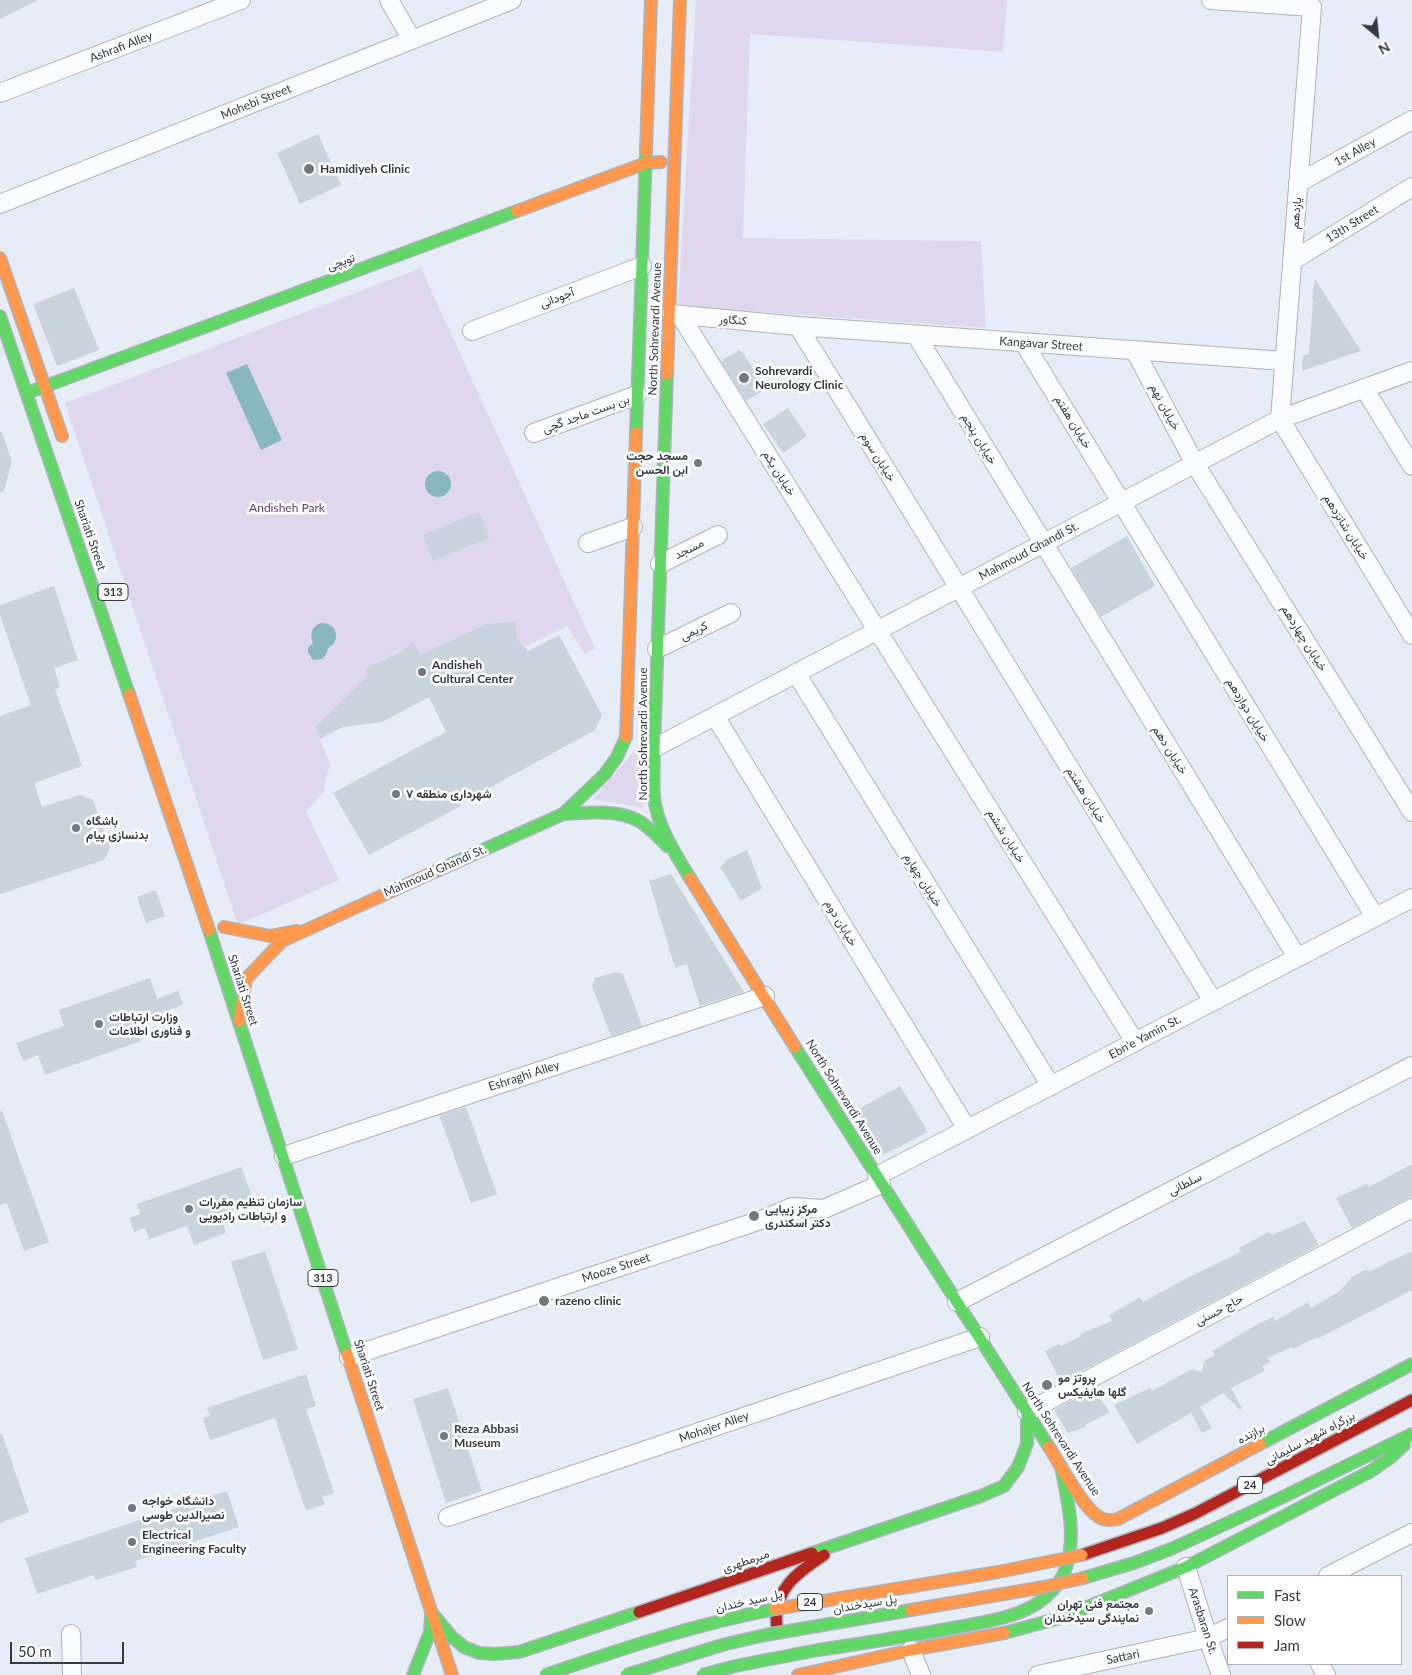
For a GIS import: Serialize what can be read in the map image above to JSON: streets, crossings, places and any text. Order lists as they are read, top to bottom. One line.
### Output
{"streets":{"main road":["توپچی","North Sohrevardi Avenue","Shariati Street","Mahmoud Ghandi St.","313","برازنده","بزرگراه شهید سلیمانی","24","میرمطهری","پل سید خندان","پل سیدخندان"],"street":["Ashrafi Alley","Mohebi Street","1st Alley","یازدهم","13th Street","آجودانی","کنگاور","Kangavar Street","خیابان نهم","بن بست ماجد گچی","خیابان هفتم","خیابان پنجم","خیابان سوم","خیابان یکم","خیابان شانزدهم","مسجد","کریمی","خیابان چهاردهم","خیابان دوازدهم","خیابان دهم","خیابان هشتم","خیابان ششم","خیابان چهارم","خیابان دوم","Ebn'e Yamin St.","Eshraghi Alley","سلطانی","Mooze Street","حاج حسنی","Mohajer Alley","Arasbaran St.","Sattari"]},"crossings":[["1st Alley","یازدهم"],["یازدهم","13th Street"],["یازدهم","Kangavar Street"],["یازدهم","خیابان شانزدهم"],["یازدهم","Mahmoud Ghandi St."],["توپچی","North Sohrevardi Avenue"],["توپچی","Shariati Street"],["آجودانی","North Sohrevardi Avenue"],["کنگاور","North Sohrevardi Avenue"],["کنگاور","Kangavar Street"],["کنگاور","خیابان سوم"],["کنگاور","خیابان یکم"],["North Sohrevardi Avenue","بن بست ماجد گچی"],["North Sohrevardi Avenue","خیابان یکم"],["North Sohrevardi Avenue","مسجد"],["North Sohrevardi Avenue","Mahmoud Ghandi St."],["North Sohrevardi Avenue","کریمی"],["North Sohrevardi Avenue","Ebn'e Yamin St."],["North Sohrevardi Avenue","Eshraghi Alley"],["North Sohrevardi Avenue","سلطانی"],["North Sohrevardi Avenue","Mooze Street"],["North Sohrevardi Avenue","حاج حسنی"],["North Sohrevardi Avenue","Mohajer Alley"],["North Sohrevardi Avenue","برازنده"],["North Sohrevardi Avenue","میرمطهری"],["Kangavar Street","خیابان نهم"],["Kangavar Street","خیابان هفتم"],["Kangavar Street","خیابان پنجم"],["Kangavar Street","خیابان سوم"],["خیابان نهم","Mahmoud Ghandi St."],["خیابان نهم","خیابان چهاردهم"],["خیابان هفتم","Mahmoud Ghandi St."],["خیابان هفتم","خیابان دوازدهم"],["خیابان پنجم","Mahmoud Ghandi St."],["خیابان پنجم","خیابان دهم"],["خیابان سوم","Mahmoud Ghandi St."],["خیابان سوم","خیابان هشتم"],["خیابان یکم","Mahmoud Ghandi St."],["خیابان یکم","خیابان ششم"],["خیابان شانزدهم","Mahmoud Ghandi St."],["Shariati Street","Mahmoud Ghandi St."],["Shariati Street","Eshraghi Alley"],["Shariati Street","Mooze Street"],["Shariati Street","میرمطهری"],["Mahmoud Ghandi St.","خیابان چهاردهم"],["Mahmoud Ghandi St.","خیابان دوازدهم"],["Mahmoud Ghandi St.","خیابان دهم"],["Mahmoud Ghandi St.","خیابان هشتم"],["Mahmoud Ghandi St.","خیابان ششم"],["Mahmoud Ghandi St.","خیابان چهارم"],["Mahmoud Ghandi St.","خیابان دوم"],["خیابان دوازدهم","Ebn'e Yamin St."],["خیابان دهم","Ebn'e Yamin St."],["خیابان هشتم","Ebn'e Yamin St."],["خیابان ششم","Ebn'e Yamin St."],["خیابان چهارم","Ebn'e Yamin St."],["خیابان دوم","Ebn'e Yamin St."],["Ebn'e Yamin St.","Mooze Street"],["حاج حسنی","میرمطهری"],["بزرگراه شهید سلیمانی","پل سید خندان"],["Arasbaran St.","Sattari"]],"parks":["Andisheh Park"],"places":["Hamidiyeh Clinic","Sohrevardi Neurology Clinic","مسجد حجت ابن الحسن","Andisheh Cultural Center","شهرداری منطقه ۷","باشگاه بدنسازی پیام","وزارت ارتباطات و فناوری اطلاعات","سازمان تنظیم مقررات و ارتباطات رادیویی","مرکز زیبایی دکتر اسکندری","razeno clinic","پروتز مو گلها هایفیکس","Reza Abbasi Museum","دانشگاه خواجه نصیرالدین طوسی","Electrical Engineering Faculty","مجتمع فنی تهران نمایندگی سیدخندان"],"legend":["Fast","Slow","Jam"],"scale_bar":"50 m","north":"bottom right"}
